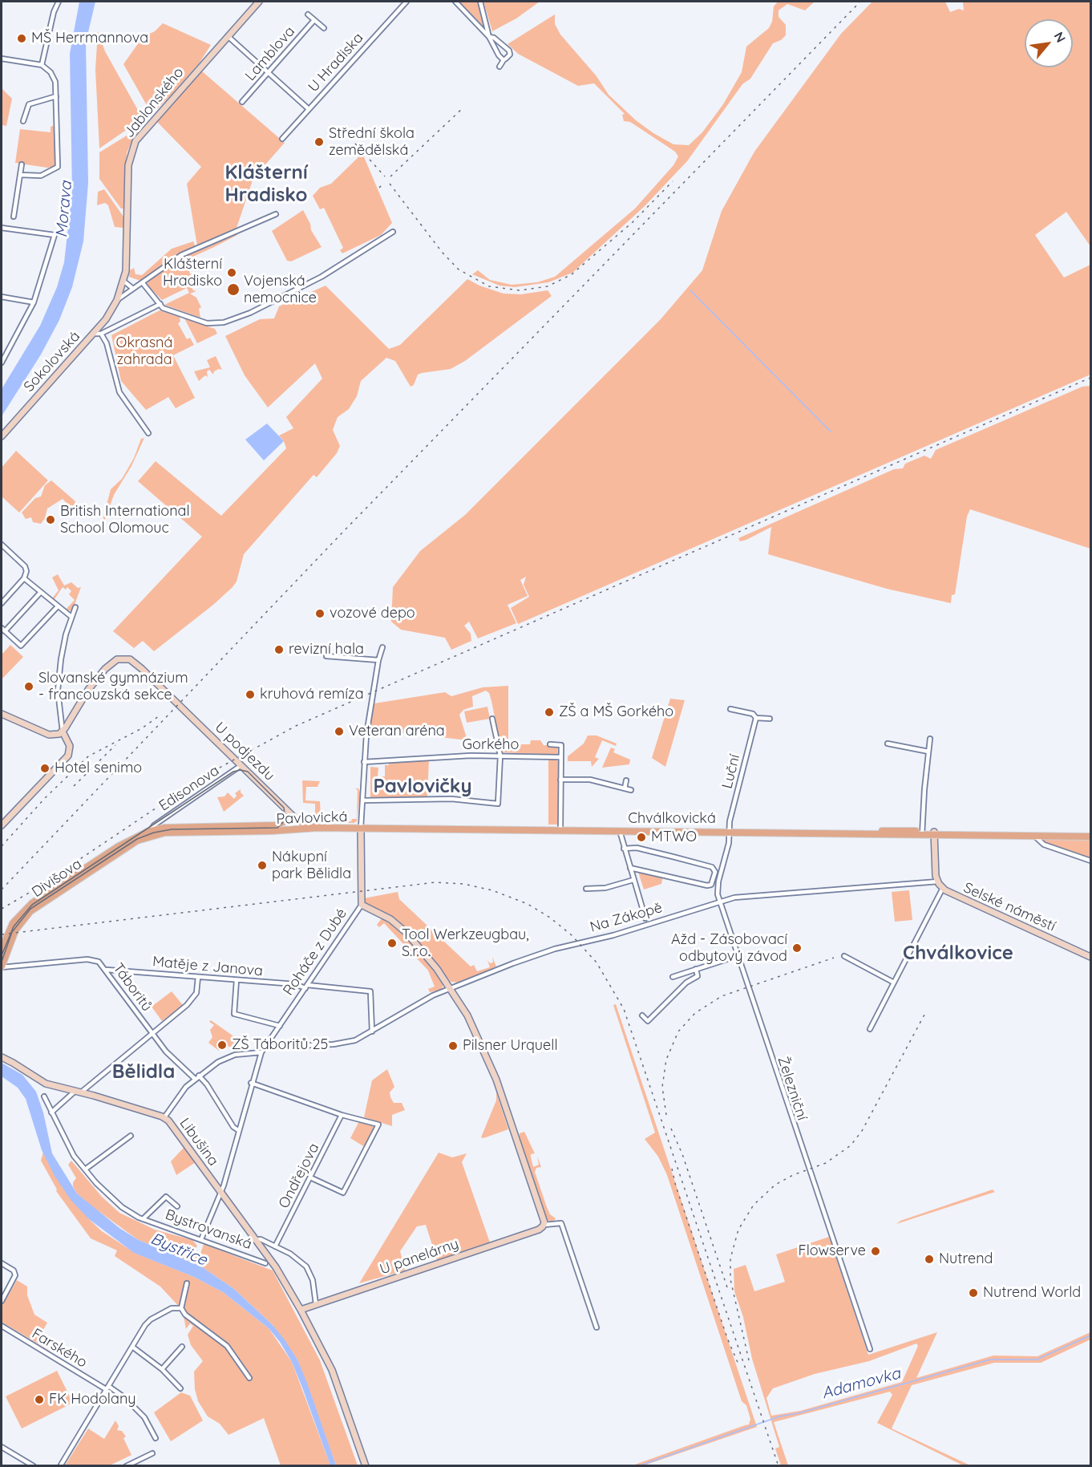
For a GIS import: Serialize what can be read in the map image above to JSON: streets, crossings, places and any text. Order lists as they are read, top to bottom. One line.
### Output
{"streets":{"main road":["U podjezdu","Pavlovická","Chválkovická","Divišova"],"street":["Lamblova","U Hradiska","Jablonského","Sokolovská","Gorkého","Luční","Edisonova","Selské náměstí","Na Zákopě","Roháče z Dubé","Matěje z Janova","Táboritů","Železniční","Libušina","Ondřejova","Bystrovanská","U panelárny","Farského"]},"crossings":[["Jablonského","Sokolovská"],["U podjezdu","Edisonova"],["U podjezdu","Pavlovická"],["Luční","Chválkovická"],["Luční","Železniční"],["Edisonova","Pavlovická"],["Edisonova","Divišova"],["Pavlovická","Chválkovická"],["Pavlovická","Divišova"],["Pavlovická","Roháče z Dubé"],["Chválkovická","Železniční"],["Divišova","Táboritů"],["Selské náměstí","Na Zákopě"],["Na Zákopě","Roháče z Dubé"],["Na Zákopě","Matěje z Janova"],["Na Zákopě","Železniční"],["Roháče z Dubé","Matěje z Janova"],["Roháče z Dubé","Táboritů"],["Roháče z Dubé","Libušina"],["Roháče z Dubé","Bystrovanská"],["Matěje z Janova","Táboritů"],["Libušina","U panelárny"]],"districts":["Klášterní Hradisko","Pavlovičky","Chválkovice","Bělidla"],"water":["Morava","Bystřice","Adamovka"],"parks":["Okrasná zahrada"],"places":["MŠ Herrmannova","Střední škola zemědělská","Klášterní Hradisko","Vojenská nemocnice","British International School Olomouc","vozové depo","revizní hala","Slovanské gymnázium - francouzská sekce","kruhová remíza","ZŠ a MŠ Gorkého","Veteran aréna","Hotel senimo","MTWO","Nákupní park Bělidla","Tool Werkzeugbau, S.r.o.","Ažd - Zásobovací odbytový závod","ZŠ Táboritů 25","Pilsner Urquell","Flowserve","Nutrend","Nutrend World","FK Hodolany"],"north":"top right"}
